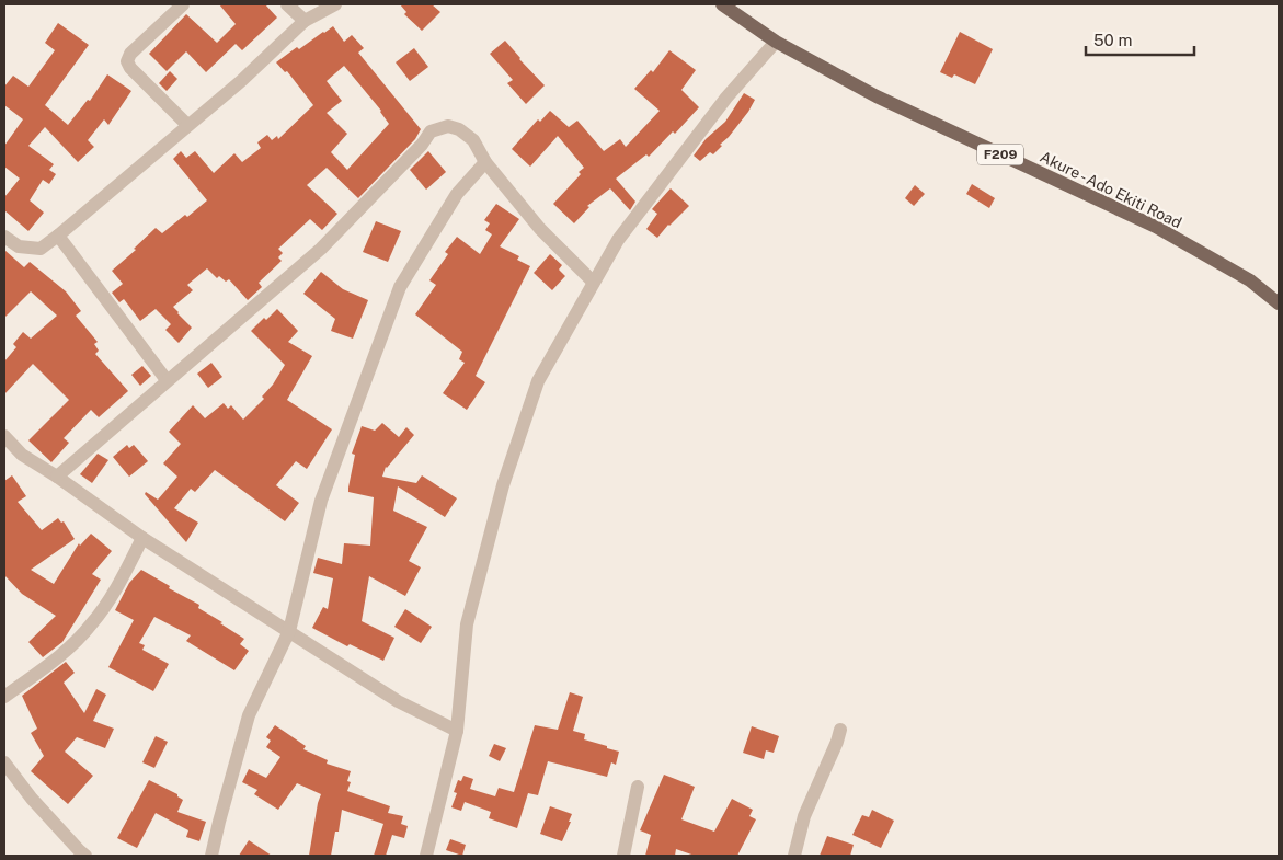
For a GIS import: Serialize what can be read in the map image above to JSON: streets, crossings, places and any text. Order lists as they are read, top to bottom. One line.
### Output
{"streets":{"main road":["F209","Akure - Ado Ekiti Road"]},"scale_bar":"50 m"}
